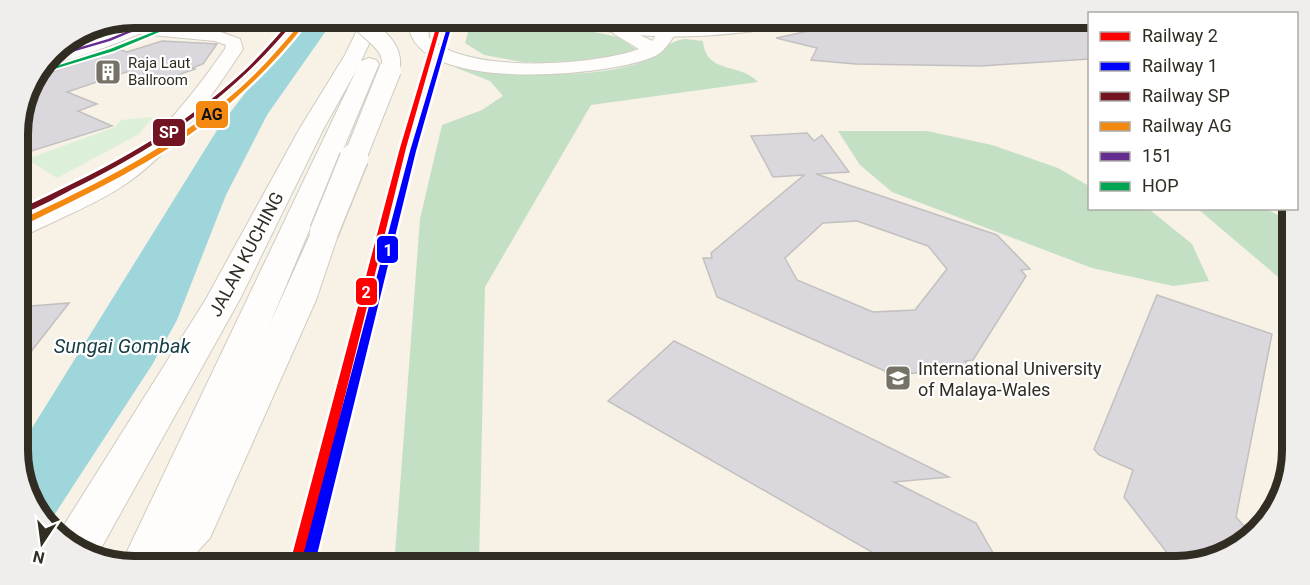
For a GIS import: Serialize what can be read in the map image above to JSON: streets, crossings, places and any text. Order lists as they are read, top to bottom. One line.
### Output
{"streets":{"main road":["JALAN KUCHING"]},"water":["Sungai Gombak"],"places":{"building":["Raja Laut Ballroom"],"school or university":["International University of Malaya-Wales"]},"lines":["rail line 2","rail line 1","rail line SP","rail line AG","transit line 151","transit line HOP"],"legend":["Railway 2","Railway 1","Railway SP","Railway AG","151","HOP"],"north":"bottom"}
